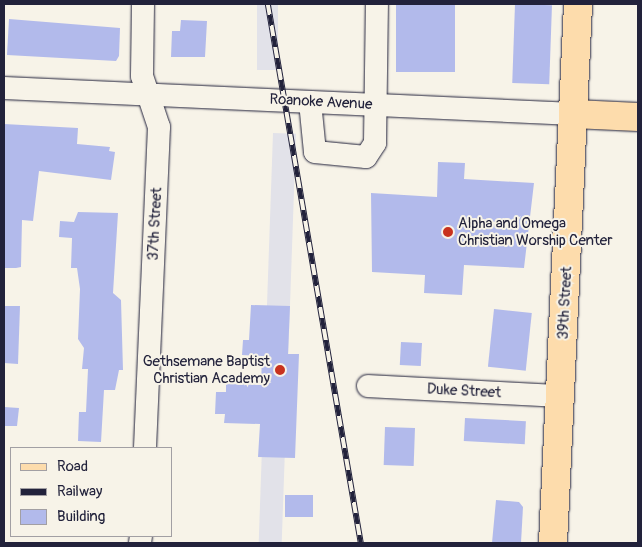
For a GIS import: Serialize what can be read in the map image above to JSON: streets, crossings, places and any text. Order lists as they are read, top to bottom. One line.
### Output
{"streets":{"main road":["Roanoke Avenue","39th Street"],"street":["37th Street","Duke Street"]},"crossings":[["Roanoke Avenue","37th Street"],["Roanoke Avenue","39th Street"],["39th Street","Duke Street"]],"places":["Alpha and Omega Christian Worship Center","Gethsemane Baptist Christian Academy"],"legend":["Road","Railway","Building"]}
